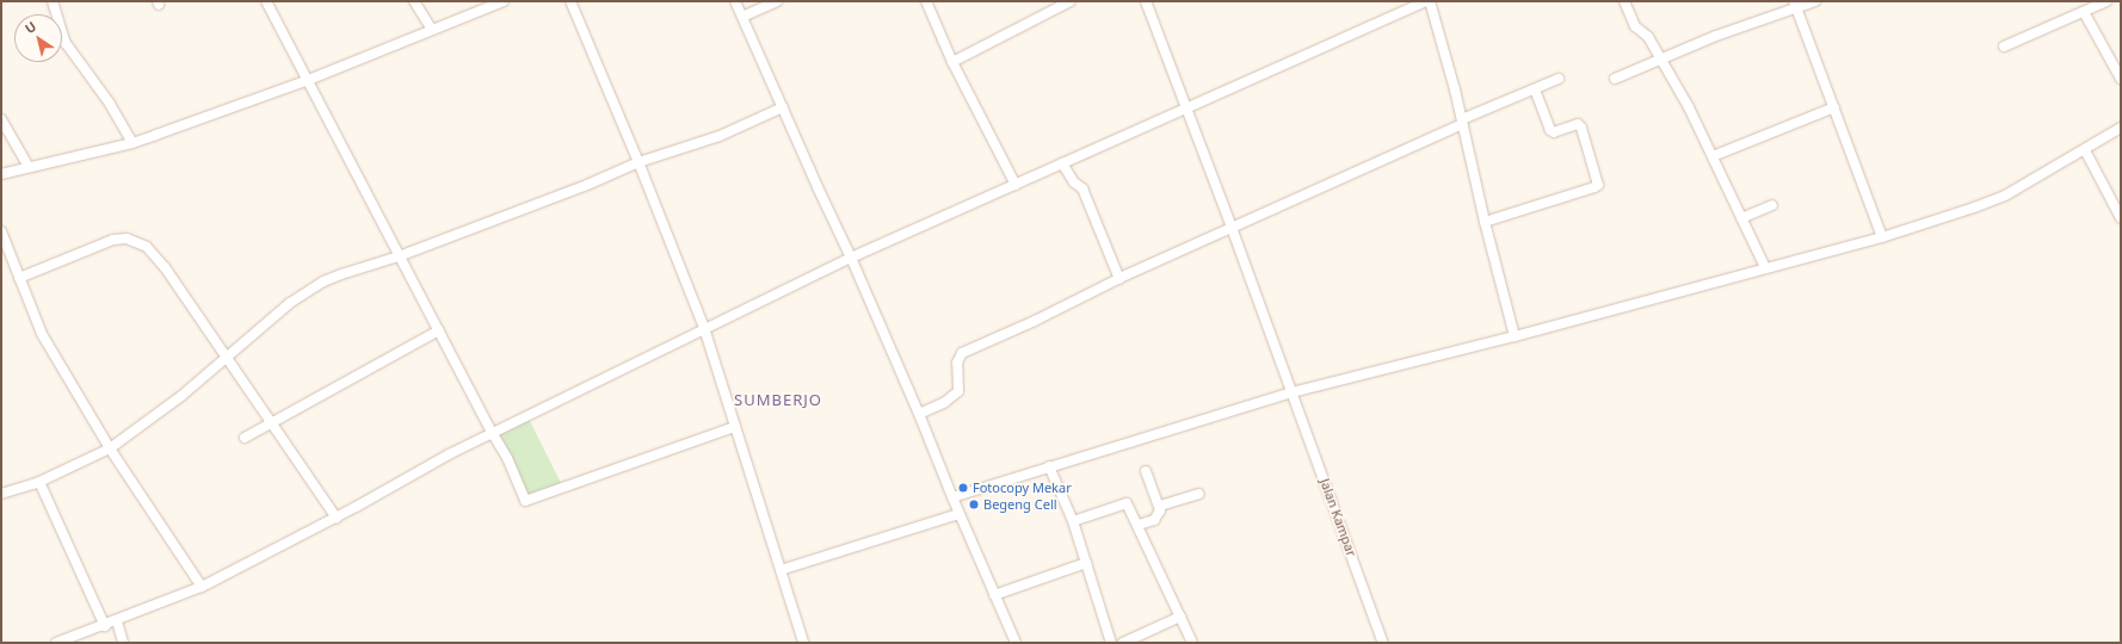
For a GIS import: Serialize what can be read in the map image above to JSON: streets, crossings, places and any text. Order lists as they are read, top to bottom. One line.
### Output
{"streets":{"street":["Jalan Kampar"]},"districts":["SUMBERJO"],"places":["Fotocopy Mekar","Begeng Cell"],"north":"top left"}
